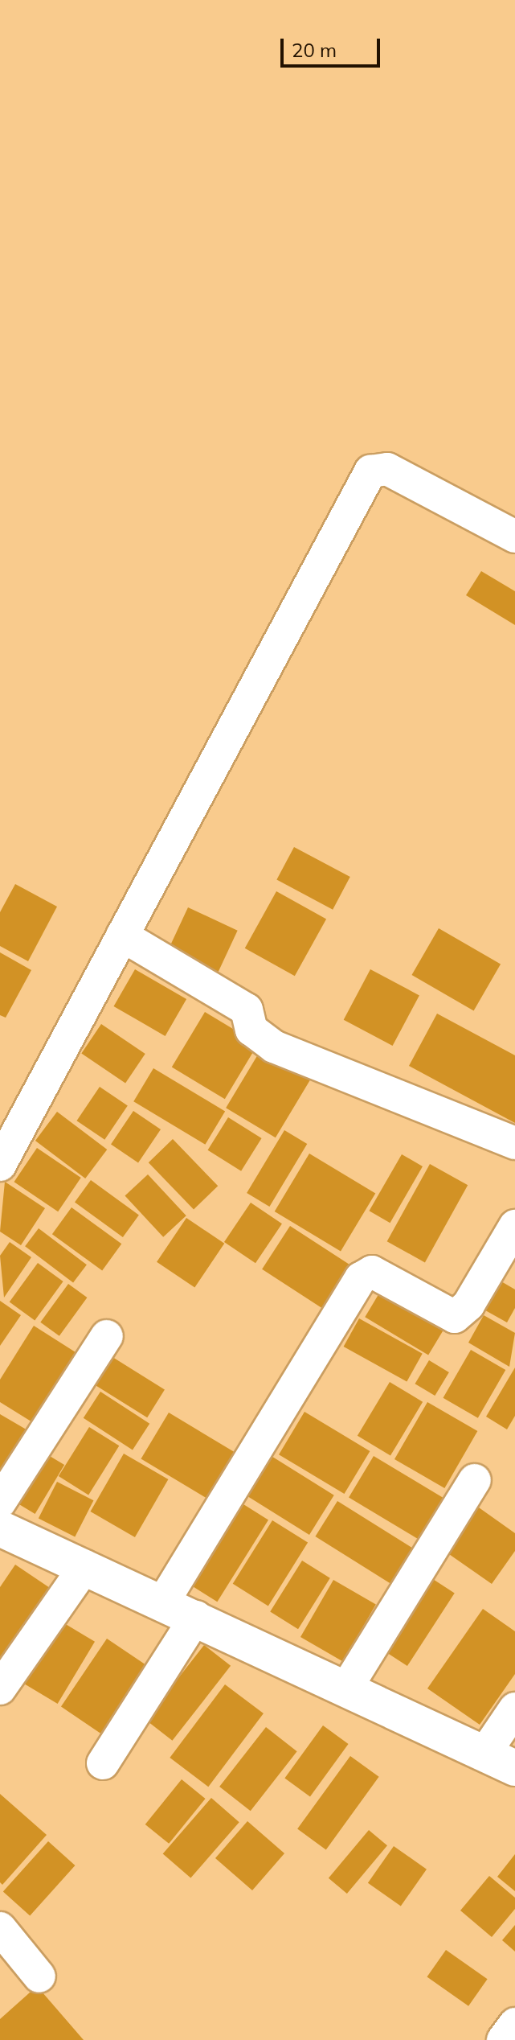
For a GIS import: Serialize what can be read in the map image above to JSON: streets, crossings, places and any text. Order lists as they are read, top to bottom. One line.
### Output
{"scale_bar":"20 m"}
